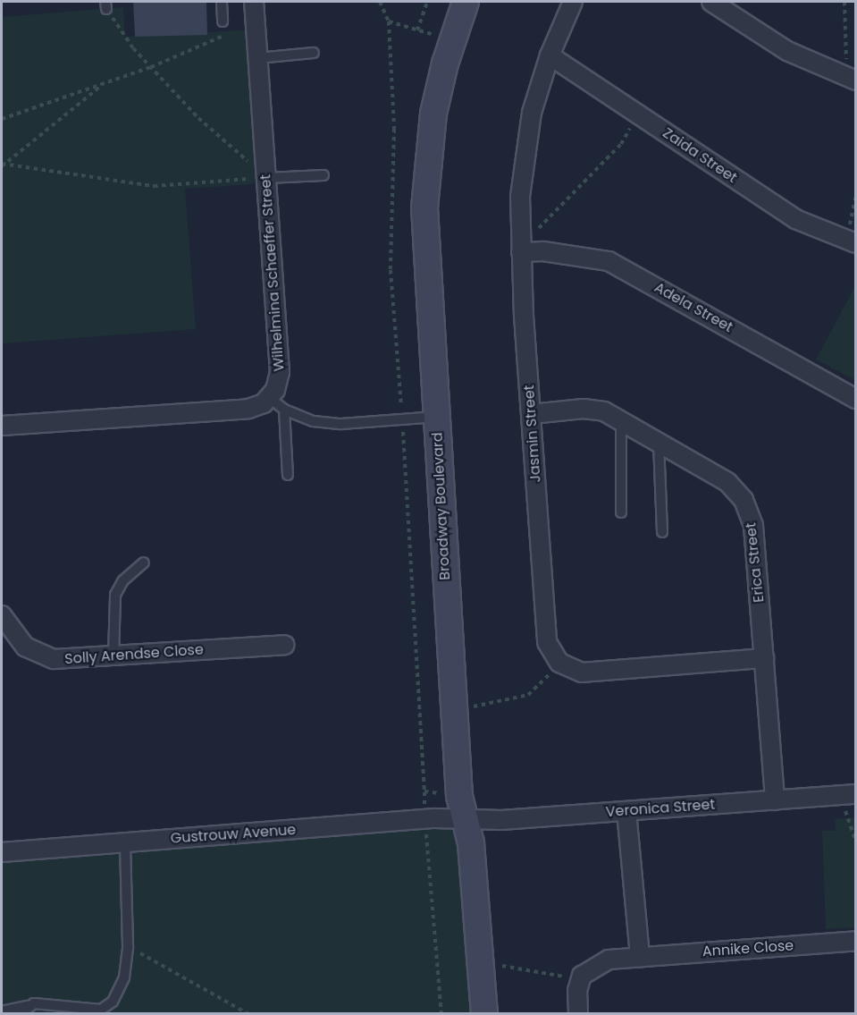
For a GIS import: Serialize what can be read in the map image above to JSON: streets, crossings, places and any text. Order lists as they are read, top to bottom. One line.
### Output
{"streets":{"street":["Zaida Street","Wilhelmina Schaeffer Street","Adela Street","Jasmin Street","Broadway Boulevard","Erica Street","Solly Arendse Close","Veronica Street","Gustrouw Avenue","Annike Close"]},"crossings":[["Zaida Street","Jasmin Street"],["Adela Street","Jasmin Street"],["Jasmin Street","Erica Street"],["Broadway Boulevard","Veronica Street"],["Broadway Boulevard","Gustrouw Avenue"],["Erica Street","Veronica Street"],["Veronica Street","Gustrouw Avenue"]]}
